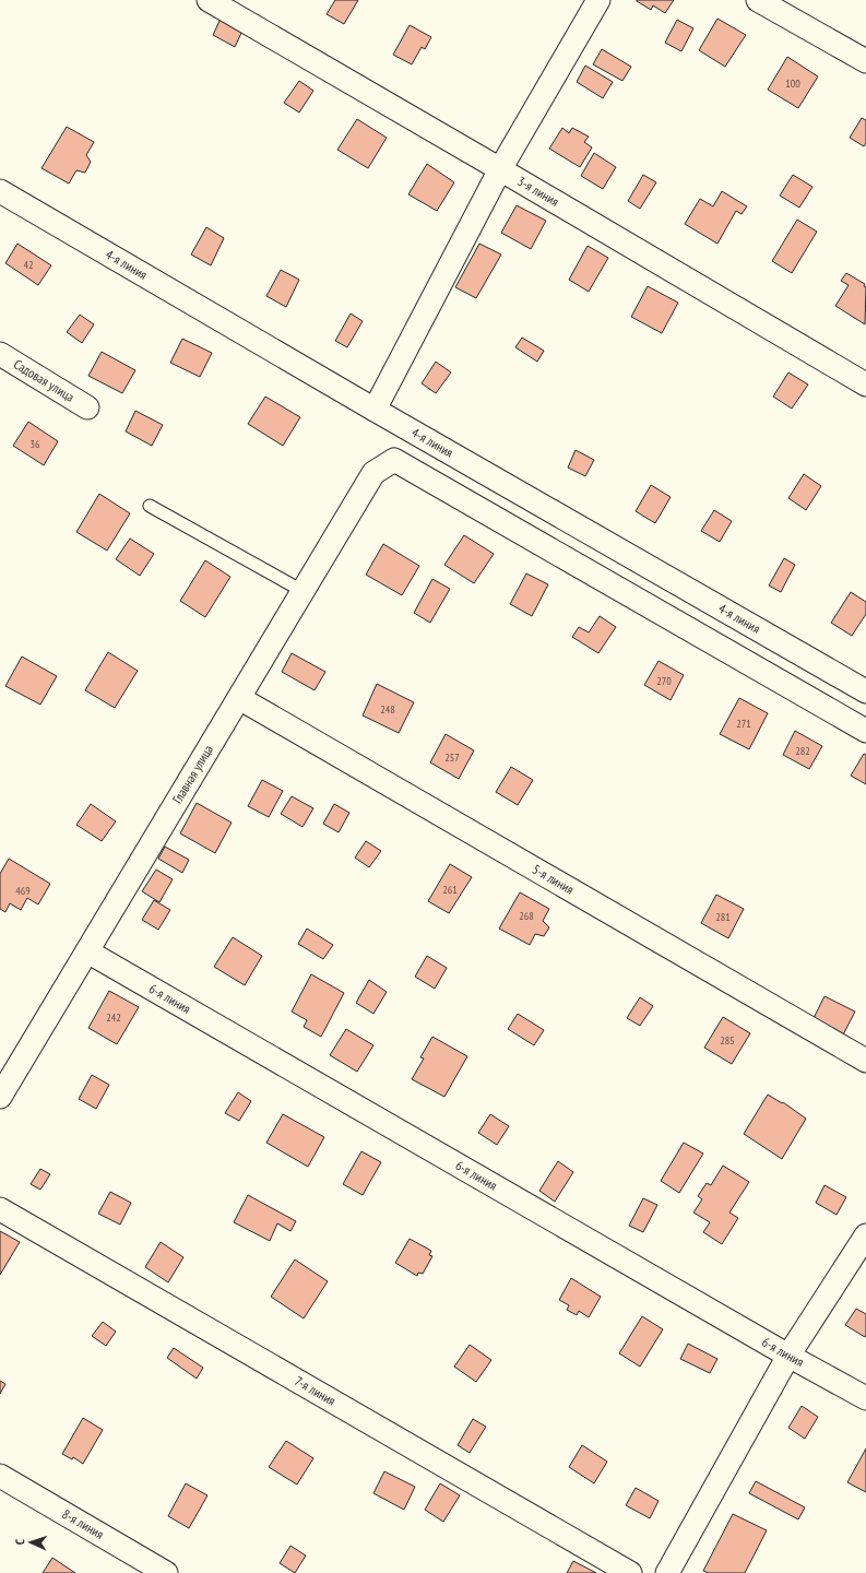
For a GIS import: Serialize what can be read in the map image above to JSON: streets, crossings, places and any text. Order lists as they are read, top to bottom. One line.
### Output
{"streets":{"street":["3-я линия","4-я линия","Садовая улица","Главная улица","5-я линия","6-я линия","7-я линия","8-я линия"]},"crossings":[["Главная улица","5-я линия"],["Главная улица","6-я линия"]],"house_numbers":["100","42","36","270","248","271","282","257","261","469","268","281","242","285"],"north":"left"}
